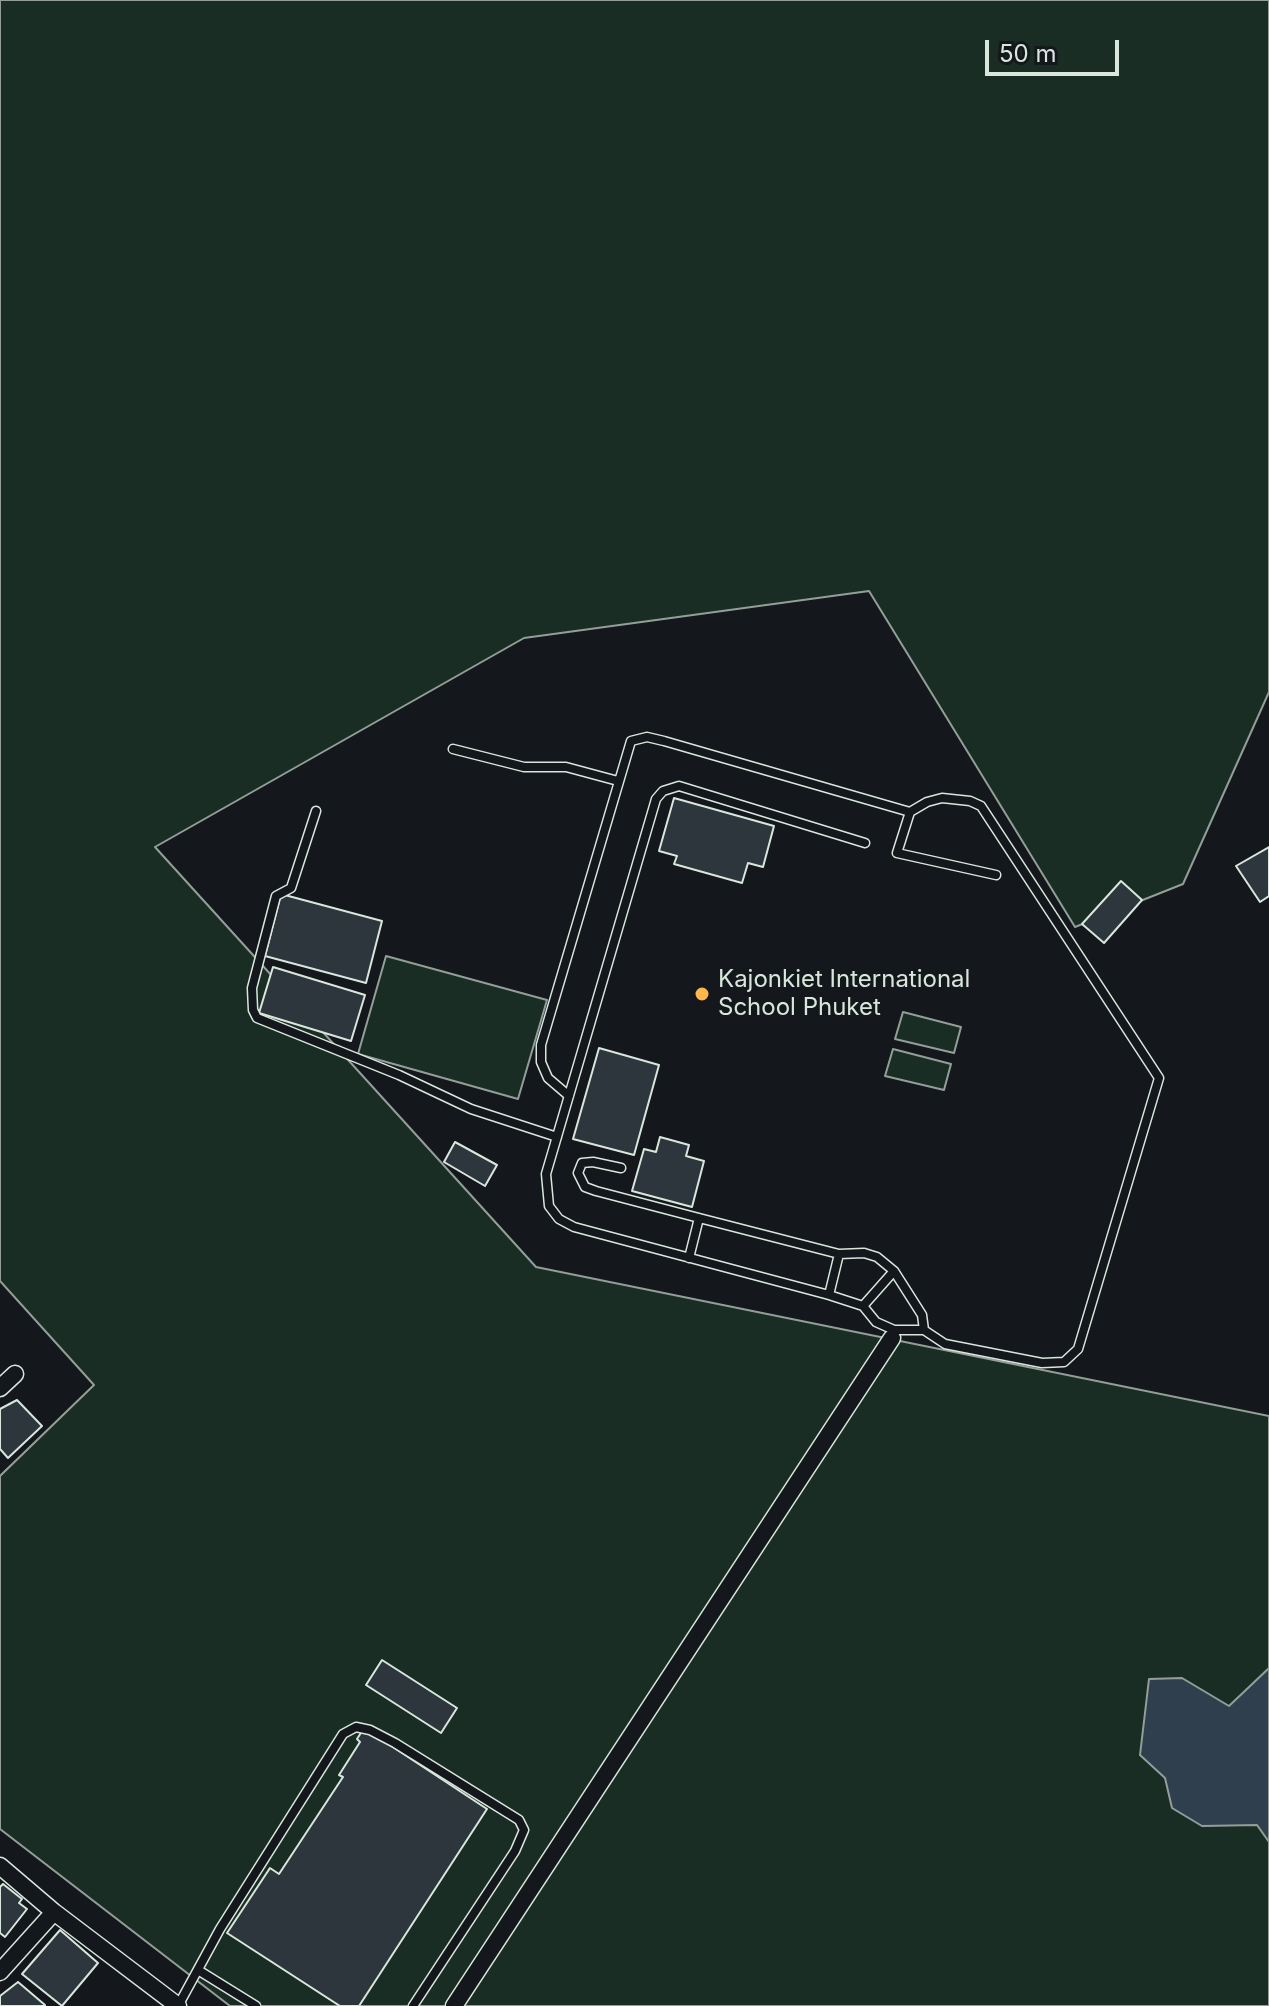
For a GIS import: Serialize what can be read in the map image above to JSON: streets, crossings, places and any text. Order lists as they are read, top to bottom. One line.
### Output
{"places":["Kajonkiet International School Phuket"],"scale_bar":"50 m"}
